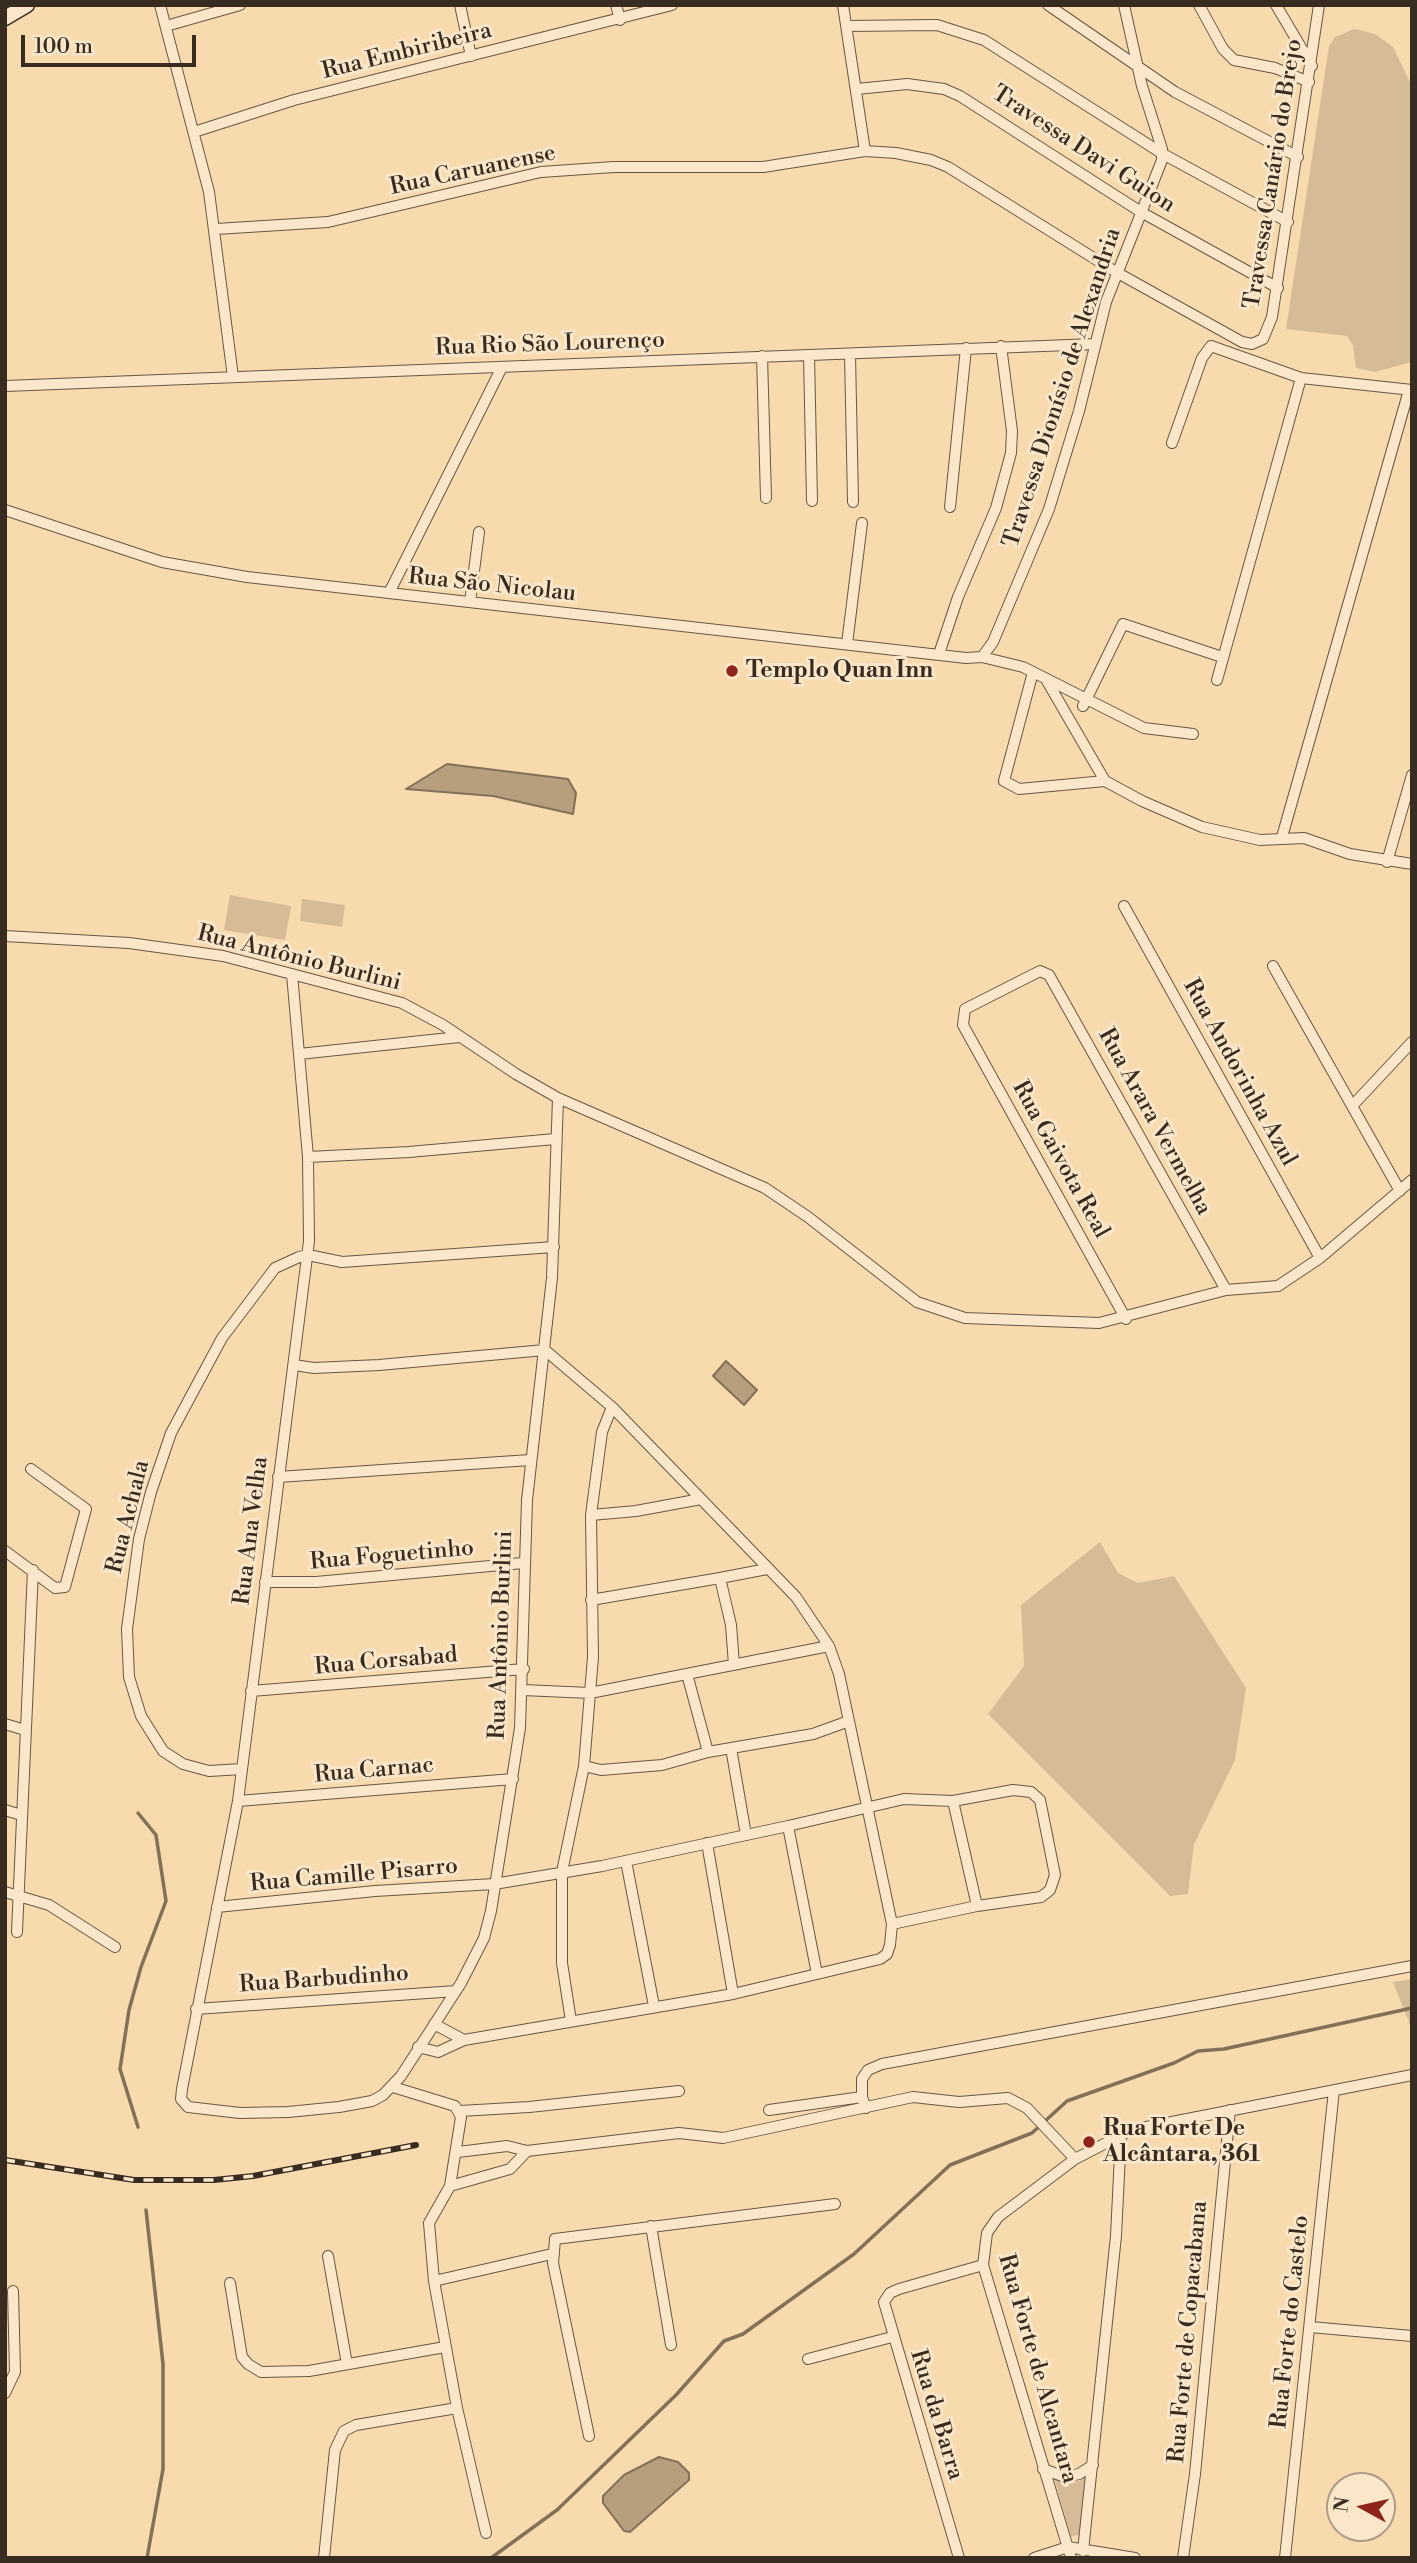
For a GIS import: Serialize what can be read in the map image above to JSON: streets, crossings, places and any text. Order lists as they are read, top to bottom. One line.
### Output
{"streets":{"street":["Rua Embiribeira","Travessa Davi Guion","Rua Caruanense","Travessa Canário do Brejo","Rua Rio São Lourenço","Travessa Dionísio de Alexandria","Rua São Nicolau","Rua Antônio Burlini","Rua Andorinha Azul","Rua Arara Vermelha","Rua Gaivota Real","Rua Achala","Rua Ana Velha","Rua Foguetinho","Rua Corsabad","Rua Carnac","Rua Camille Pisarro","Rua Barbudinho","Rua Forte do Castelo","Rua Forte de Copacabana","Rua Forte de Alcantara","Rua da Barra"]},"crossings":[["Travessa Davi Guion","Travessa Canário do Brejo"],["Travessa Davi Guion","Travessa Dionísio de Alexandria"],["Rua Caruanense","Travessa Canário do Brejo"],["Rua Caruanense","Travessa Dionísio de Alexandria"],["Rua Rio São Lourenço","Travessa Dionísio de Alexandria"],["Travessa Dionísio de Alexandria","Rua São Nicolau"],["Rua Antônio Burlini","Rua Andorinha Azul"],["Rua Antônio Burlini","Rua Arara Vermelha"],["Rua Antônio Burlini","Rua Gaivota Real"],["Rua Antônio Burlini","Rua Ana Velha"],["Rua Antônio Burlini","Rua Foguetinho"],["Rua Antônio Burlini","Rua Corsabad"],["Rua Antônio Burlini","Rua Carnac"],["Rua Antônio Burlini","Rua Camille Pisarro"],["Rua Antônio Burlini","Rua Barbudinho"],["Rua Arara Vermelha","Rua Gaivota Real"],["Rua Achala","Rua Ana Velha"],["Rua Ana Velha","Rua Foguetinho"],["Rua Ana Velha","Rua Corsabad"],["Rua Ana Velha","Rua Carnac"],["Rua Ana Velha","Rua Camille Pisarro"],["Rua Ana Velha","Rua Barbudinho"],["Rua Forte do Castelo","Rua Forte de Alcantara"],["Rua Forte de Copacabana","Rua Forte de Alcantara"],["Rua Forte de Alcantara","Rua da Barra"]],"places":["Templo Quan Inn","Rua Forte De Alcântara, 361"],"scale_bar":"100 m","north":"left"}
